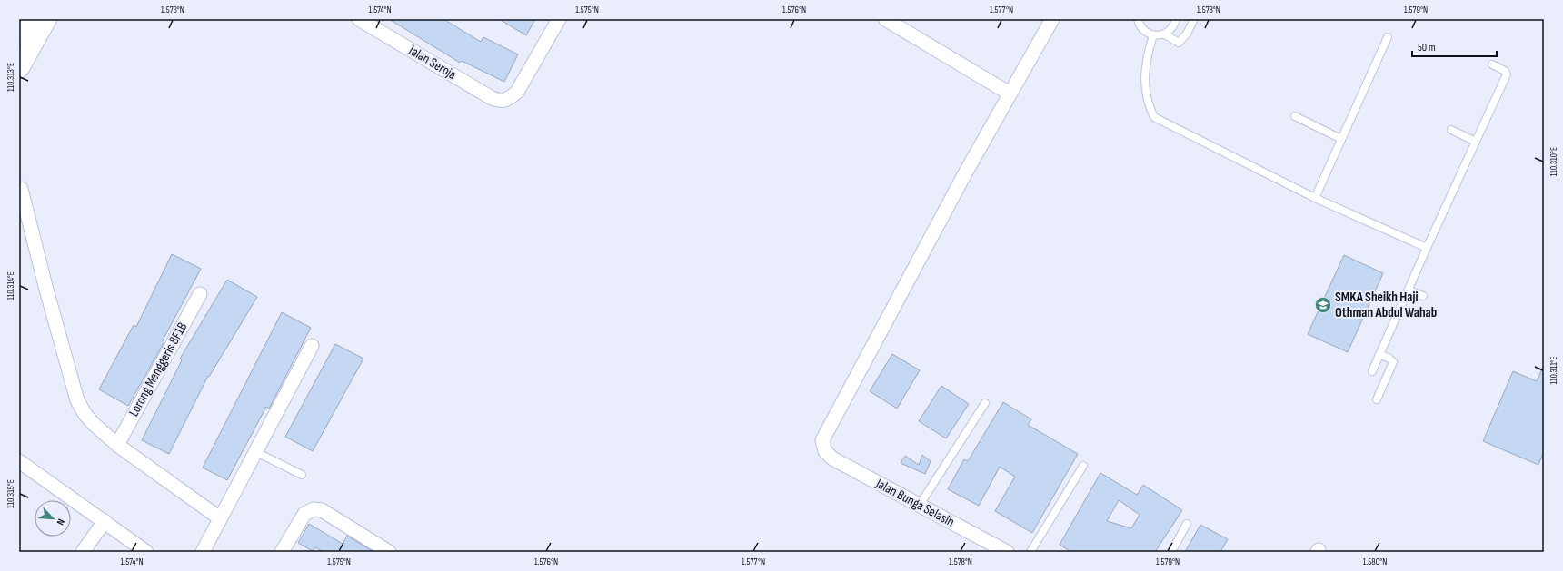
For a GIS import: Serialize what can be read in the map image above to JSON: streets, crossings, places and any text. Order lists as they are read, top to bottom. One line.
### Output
{"streets":{"street":["Jalan Seroja","Lorong Menggeris 8F1B","Jalan Bunga Selasih"]},"places":{"school or university":["SMKA Sheikh Haji Othman Abdul Wahab"]},"scale_bar":"50 m","north":"bottom right","coordinates":["1.573°N","1.574°N","1.575°N","1.576°N","1.577°N","1.578°N","1.579°N","110.313°E","110.310°E","110.314°E","110.311°E","110.315°E","1.580°N"]}
